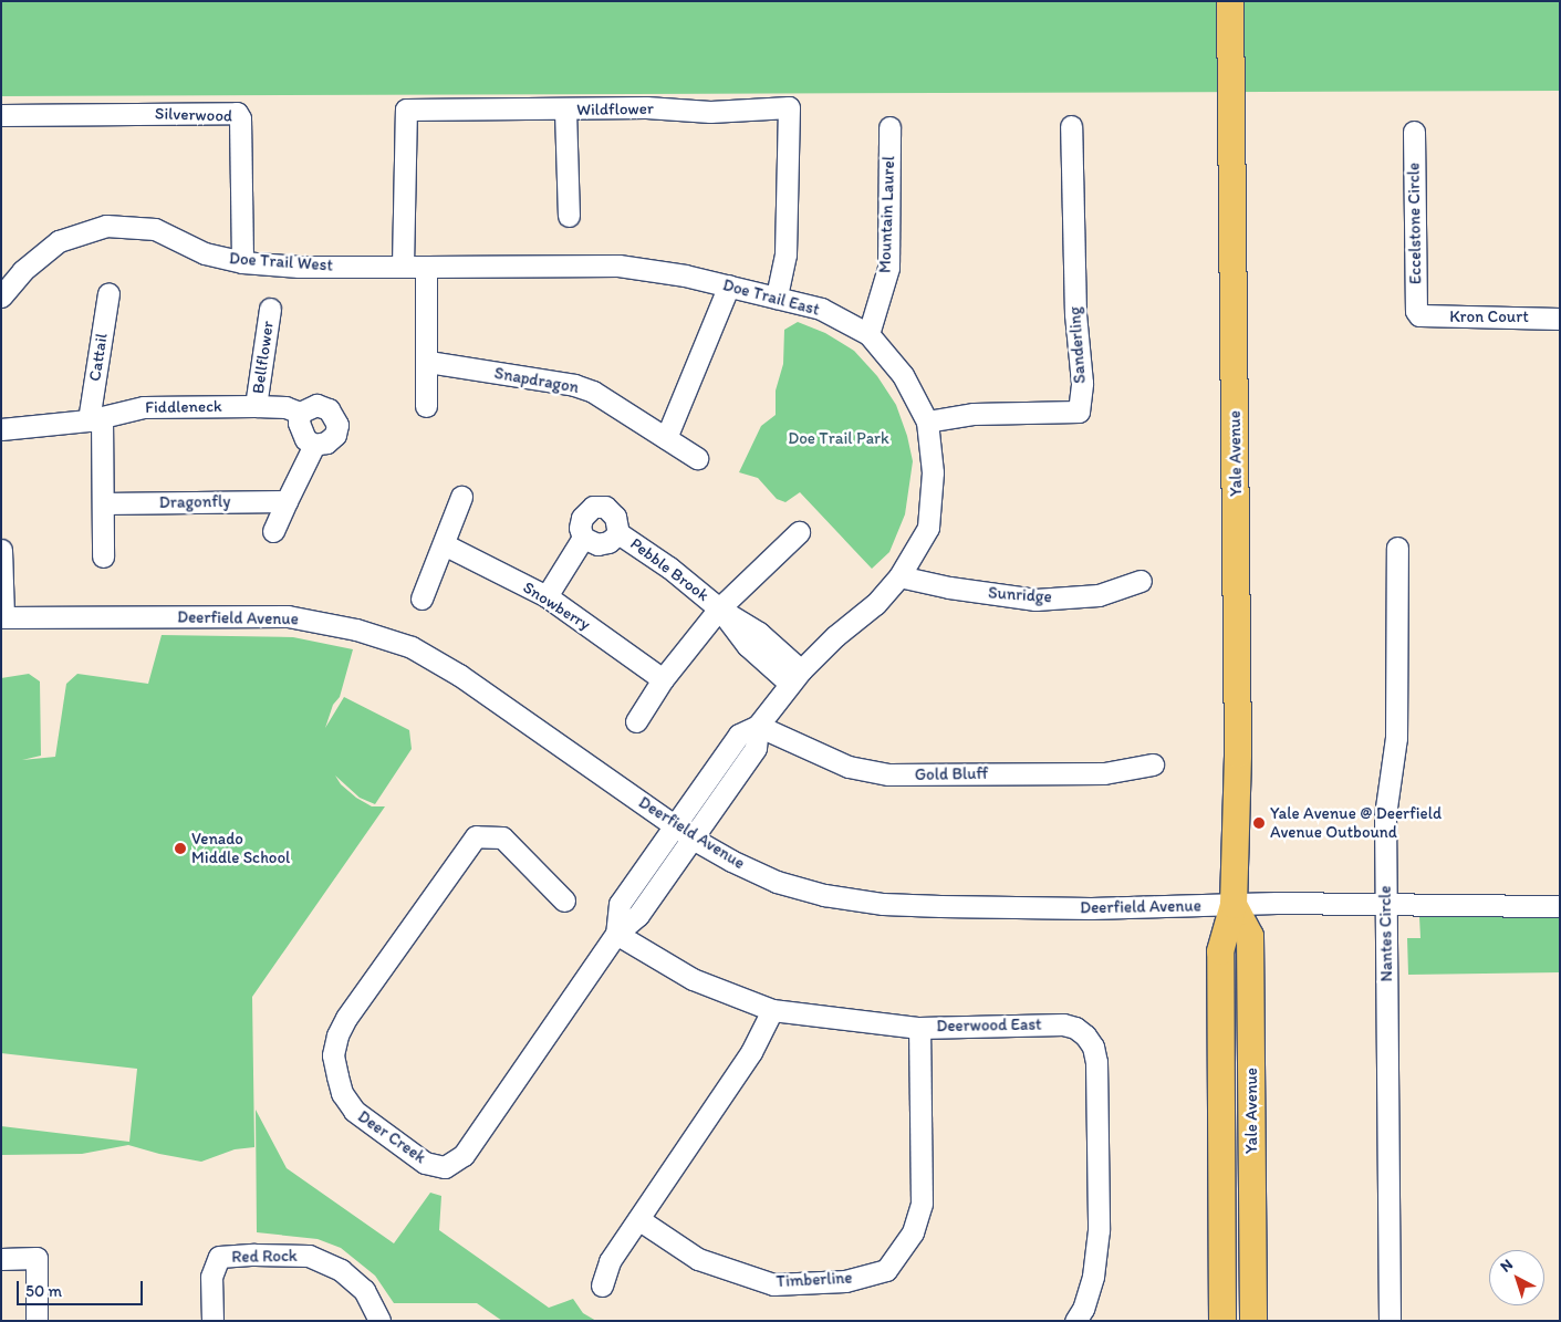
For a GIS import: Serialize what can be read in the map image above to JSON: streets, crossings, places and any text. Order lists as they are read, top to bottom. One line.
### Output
{"streets":{"main road":["Yale Avenue"],"street":["Wildflower","Silverwood","Mountain Laurel","Eccelstone Circle","Doe Trail West","Doe Trail East","Kron Court","Sanderling","Cattail","Bellflower","Snapdragon","Fiddleneck","Dragonfly","Pebble Brook","Sunridge","Snowberry","Deerfield Avenue","Gold Bluff","Nantes Circle","Deerwood East","Deer Creek","Red Rock","Timberline"]},"crossings":[["Wildflower","Doe Trail West"],["Wildflower","Doe Trail East"],["Silverwood","Doe Trail West"],["Mountain Laurel","Doe Trail East"],["Eccelstone Circle","Kron Court"],["Doe Trail West","Doe Trail East"],["Doe Trail East","Sanderling"],["Doe Trail East","Pebble Brook"],["Doe Trail East","Sunridge"],["Doe Trail East","Deerfield Avenue"],["Doe Trail East","Gold Bluff"],["Doe Trail East","Deer Creek"],["Cattail","Fiddleneck"],["Bellflower","Fiddleneck"],["Yale Avenue","Deerfield Avenue"],["Pebble Brook","Snowberry"],["Deerfield Avenue","Nantes Circle"],["Deerfield Avenue","Deer Creek"],["Deerwood East","Deer Creek"],["Deerwood East","Timberline"]],"parks":["Doe Trail Park"],"places":["Yale Avenue @ Deerfield Avenue Outbound","Venado Middle School"],"scale_bar":"50 m","north":"top left"}
